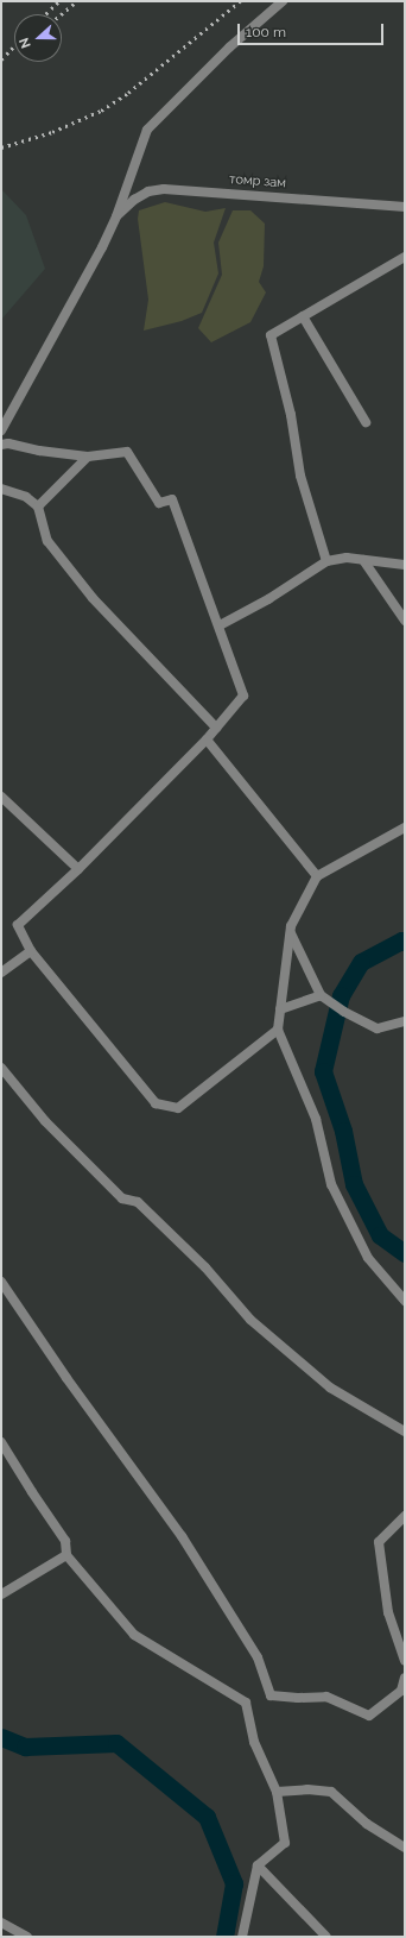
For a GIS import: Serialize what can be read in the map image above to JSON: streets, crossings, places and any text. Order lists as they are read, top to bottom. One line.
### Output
{"streets":{"street":["томр зам"]},"scale_bar":"100 m","north":"left"}
